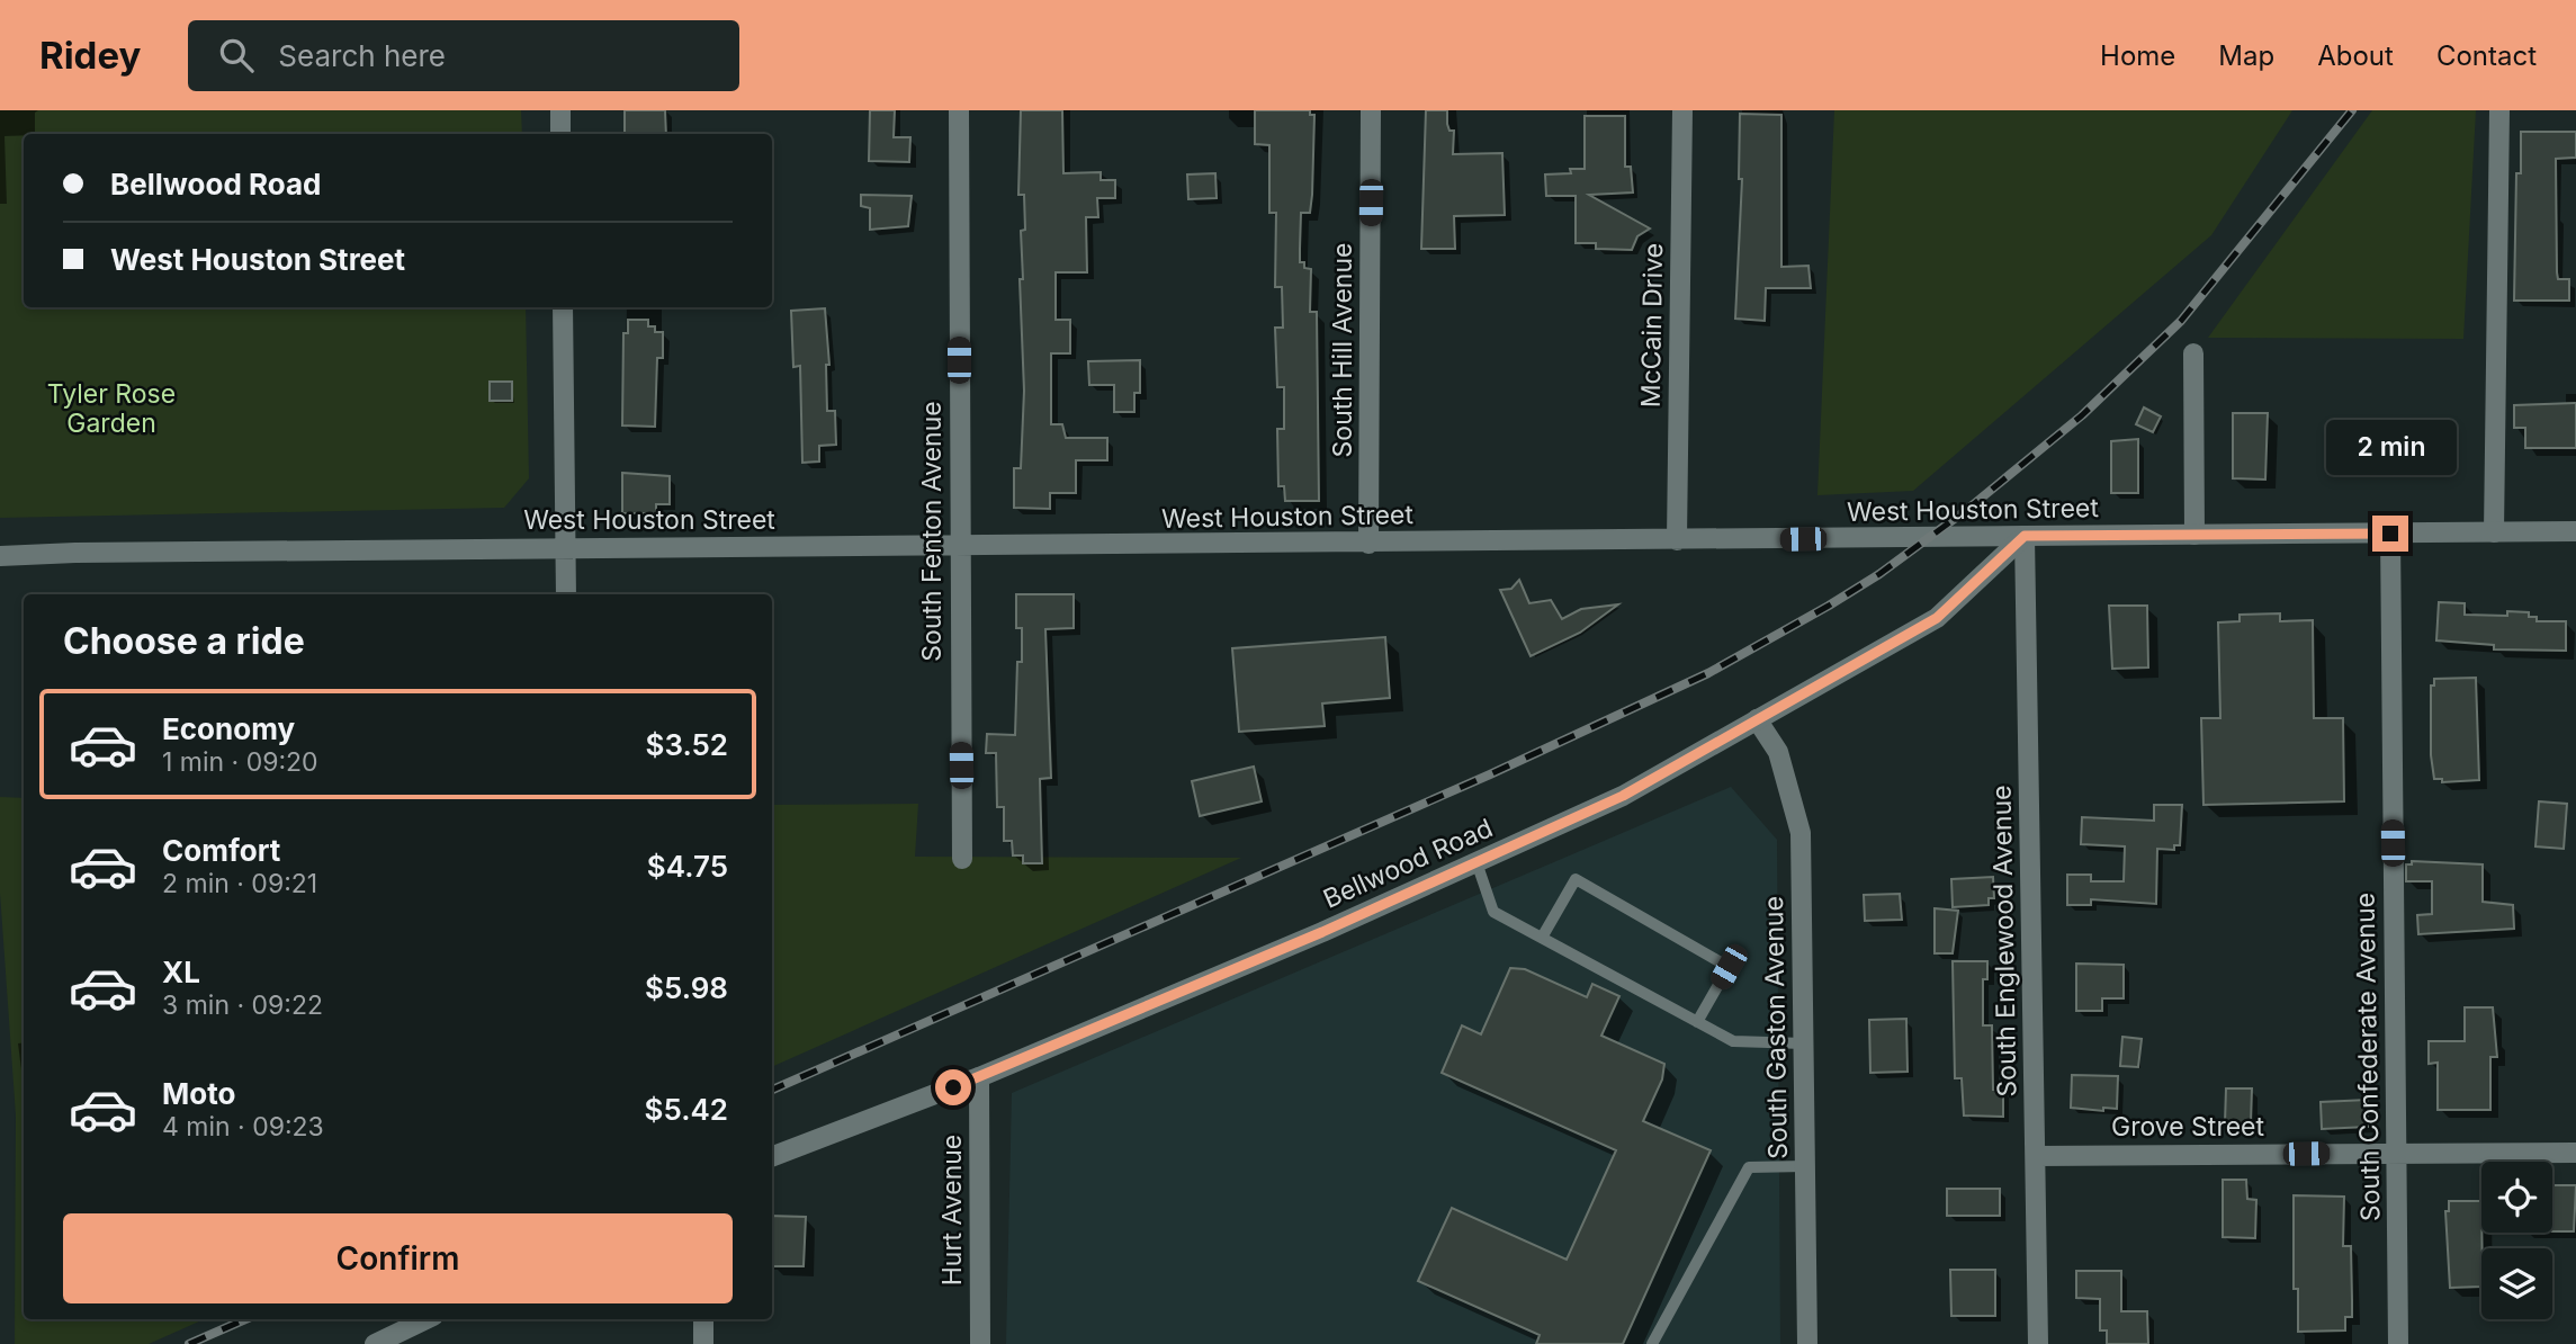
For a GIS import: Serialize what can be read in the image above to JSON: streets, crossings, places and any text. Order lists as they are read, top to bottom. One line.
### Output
{"streets":{"street":["McCain Drive","South Hill Avenue","West Houston Street","South Fenton Avenue","Bellwood Road","South Englewood Avenue","South Gaston Avenue","South Confederate Avenue","Grove Street","Hurt Avenue"]},"crossings":[["McCain Drive","West Houston Street"],["South Hill Avenue","West Houston Street"],["West Houston Street","South Fenton Avenue"],["West Houston Street","Bellwood Road"],["West Houston Street","South Englewood Avenue"],["West Houston Street","South Confederate Avenue"],["Bellwood Road","South Englewood Avenue"],["Bellwood Road","South Gaston Avenue"],["Bellwood Road","Hurt Avenue"],["South Englewood Avenue","Grove Street"],["South Confederate Avenue","Grove Street"]],"parks":["Tyler Rose Garden"],"page":{"header":"Ridey","search":"Search here","nav":["Home","Map","About","Contact"],"banner":["Bellwood Road","West Houston Street"],"bubble":"2 min","heading":"Choose a ride","list":[{"name":"Economy","note":"1 min · 09:20","value":"$3.52"},{"name":"Comfort","note":"2 min · 09:21","value":"$4.75"},{"name":"XL","note":"3 min · 09:22","value":"$5.98"},{"name":"Moto","note":"4 min · 09:23","value":"$5.42"}],"buttons":"Confirm"}}
